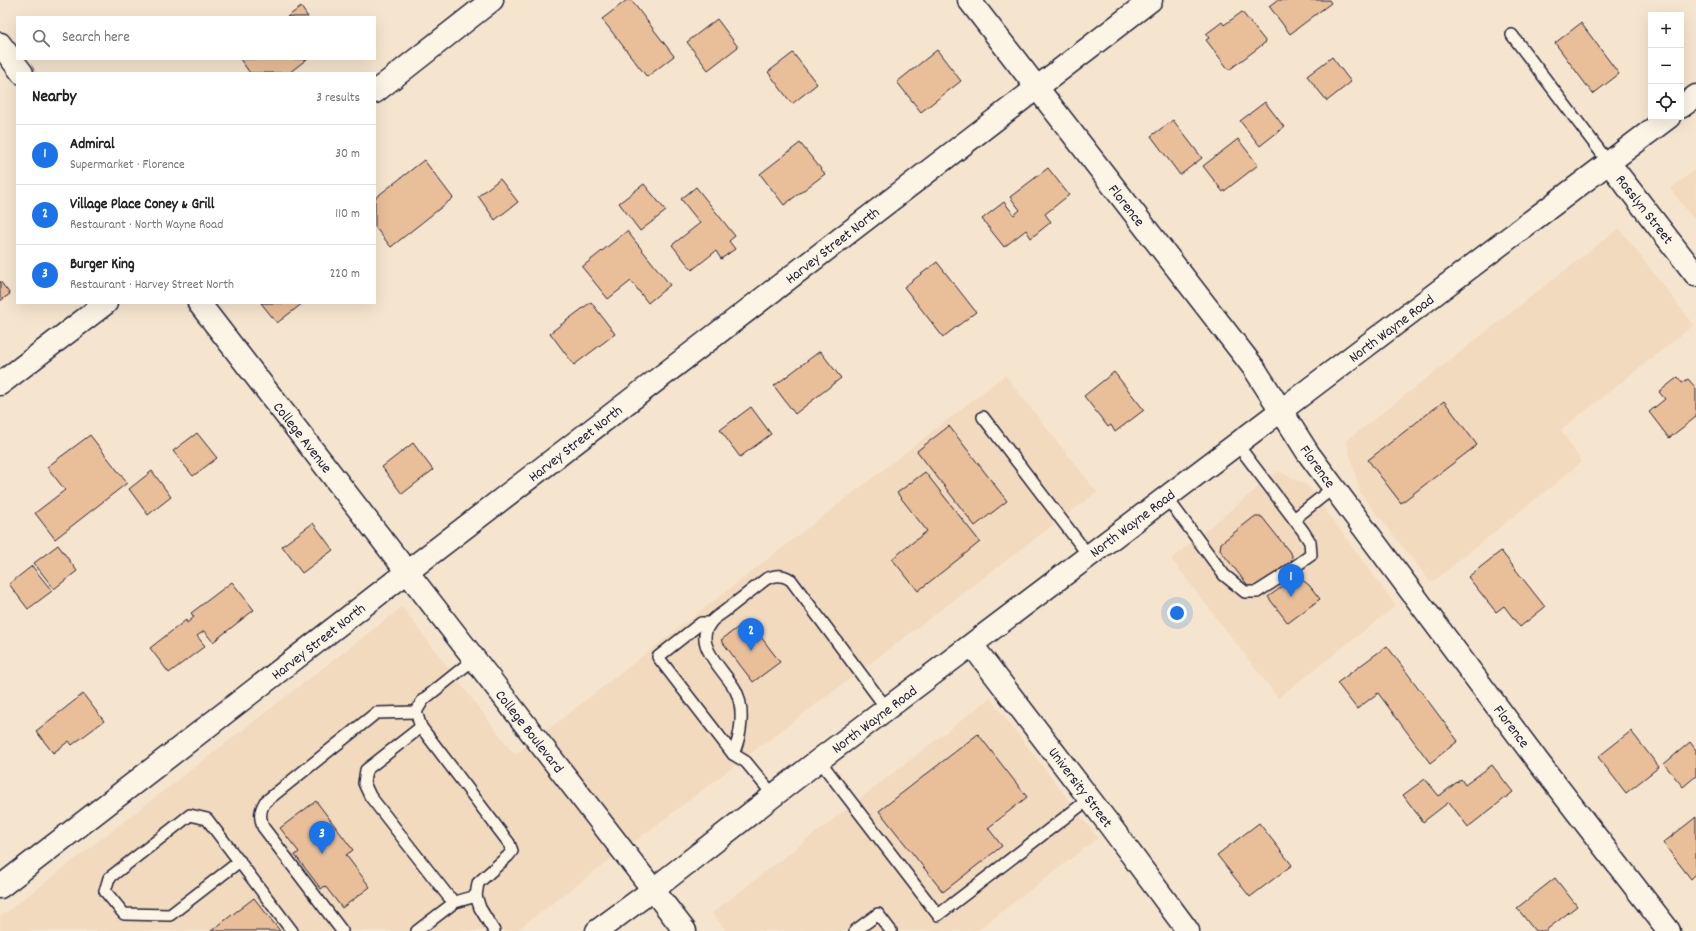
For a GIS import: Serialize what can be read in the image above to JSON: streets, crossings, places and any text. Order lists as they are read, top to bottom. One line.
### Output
{"streets":{"street":["Florence","Rosslyn Street","Harvey Street North","North Wayne Road","College Avenue","College Boulevard","University Street"]},"crossings":[["Florence","Harvey Street North"],["Florence","North Wayne Road"],["Rosslyn Street","North Wayne Road"],["Harvey Street North","College Avenue"],["Harvey Street North","College Boulevard"],["North Wayne Road","College Boulevard"],["North Wayne Road","University Street"],["College Avenue","College Boulevard"]],"page":{"map_buttons":["+","−"],"search":"Search here","heading":["Nearby","3 results"],"list":[{"mark":"1","name":"Admiral","note":"Supermarket · Florence","value":"30 m"},{"mark":"2","name":"Village Place Coney & Grill","note":"Restaurant · North Wayne Road","value":"110 m"},{"mark":"3","name":"Burger King","note":"Restaurant · Harvey Street North","value":"220 m"}],"pins":["1","2","3"]}}
